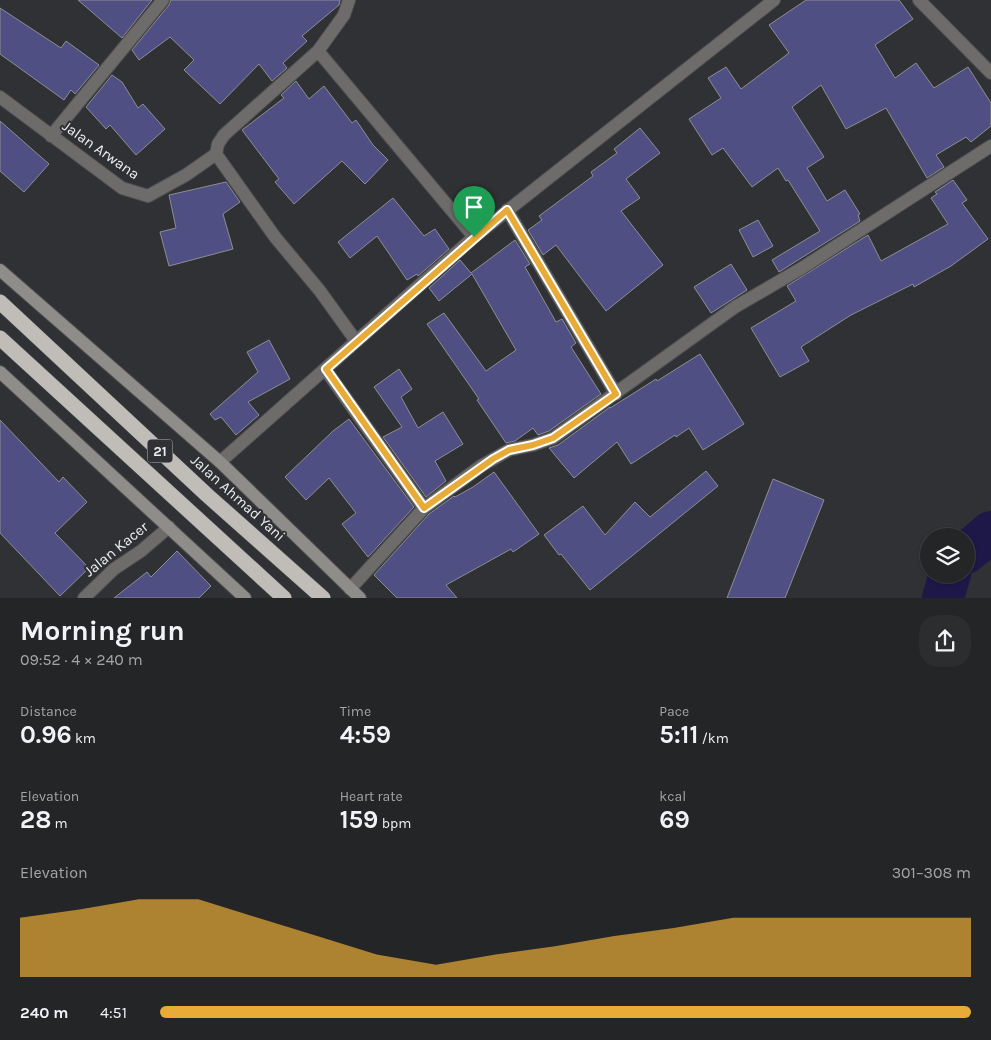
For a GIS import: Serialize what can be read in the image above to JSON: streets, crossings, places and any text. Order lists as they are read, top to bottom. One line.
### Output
{"streets":{"highway":["21","Jalan Ahmad Yani"],"street":["Jalan Arwana","Jalan Kacer"]},"page":{"heading":["Morning run","09:52 · 4 × 240 m"],"stats":[["Distance","0.96 km"],["Time","4:59"],["Pace","5:11 /km"],["Elevation","28 m"],["Heart rate","159 bpm"],["kcal","69"]],"chart":["Elevation","301–308 m"],"list":[{"name":"240 m","note":"4:51"}]}}
